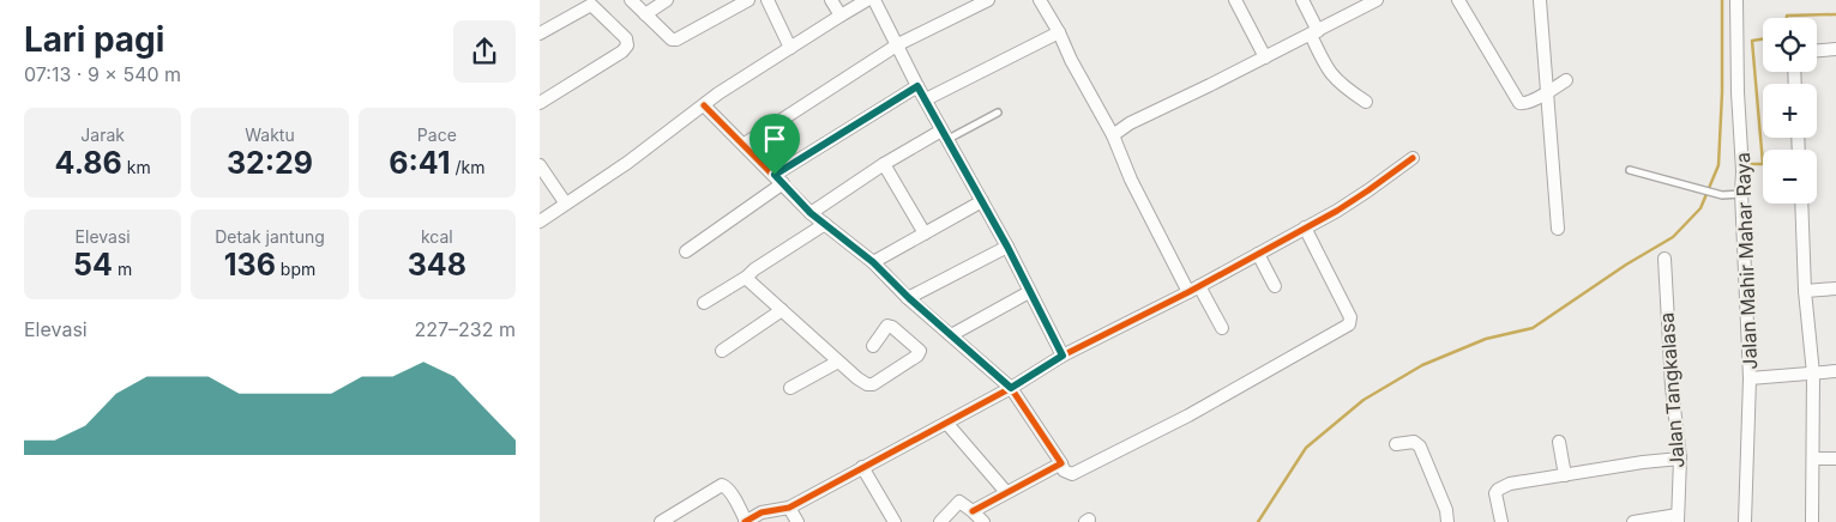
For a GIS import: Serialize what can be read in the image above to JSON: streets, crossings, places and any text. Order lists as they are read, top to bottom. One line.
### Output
{"streets":{"street":["Jalan Mahir Mahar Raya","Jalan Tangkalasa"]},"page":{"heading":["Lari pagi","07:13 · 9 × 540 m"],"map_buttons":["+","−"],"stats":[["Jarak","4.86 km"],["Waktu","32:29"],["Pace","6:41 /km"],["Elevasi","54 m"],["Detak jantung","136 bpm"],["kcal","348"]],"chart":["Elevasi","227–232 m"]}}
